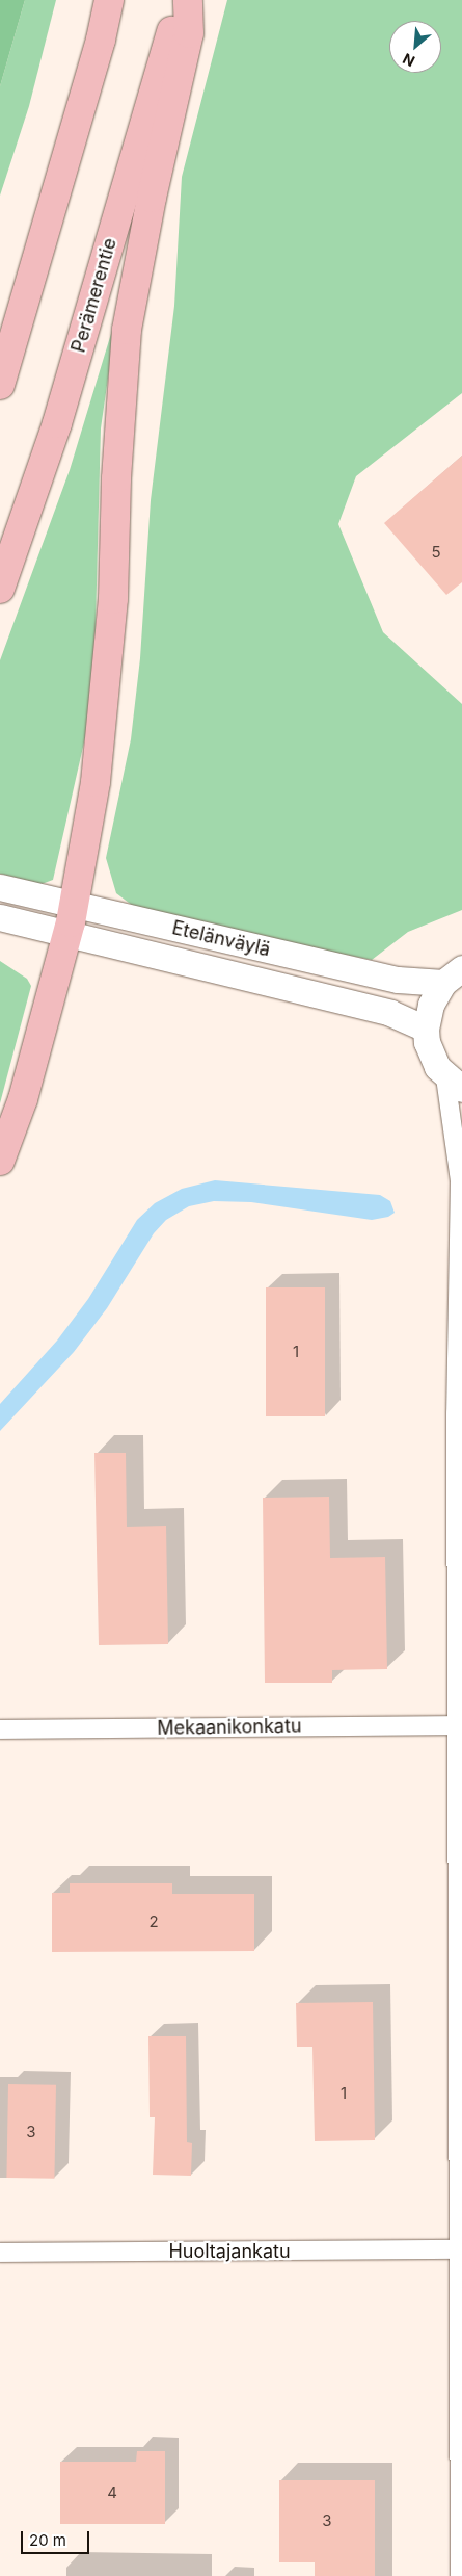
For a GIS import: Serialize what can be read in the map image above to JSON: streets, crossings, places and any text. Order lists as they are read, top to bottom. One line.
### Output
{"streets":{"highway":["Perämerentie"],"main road":["Etelänväylä"],"street":["Mekaanikonkatu","Huoltajankatu"]},"house_numbers":["5","1","2","1","3","4","3"],"scale_bar":"20 m","north":"bottom left"}
